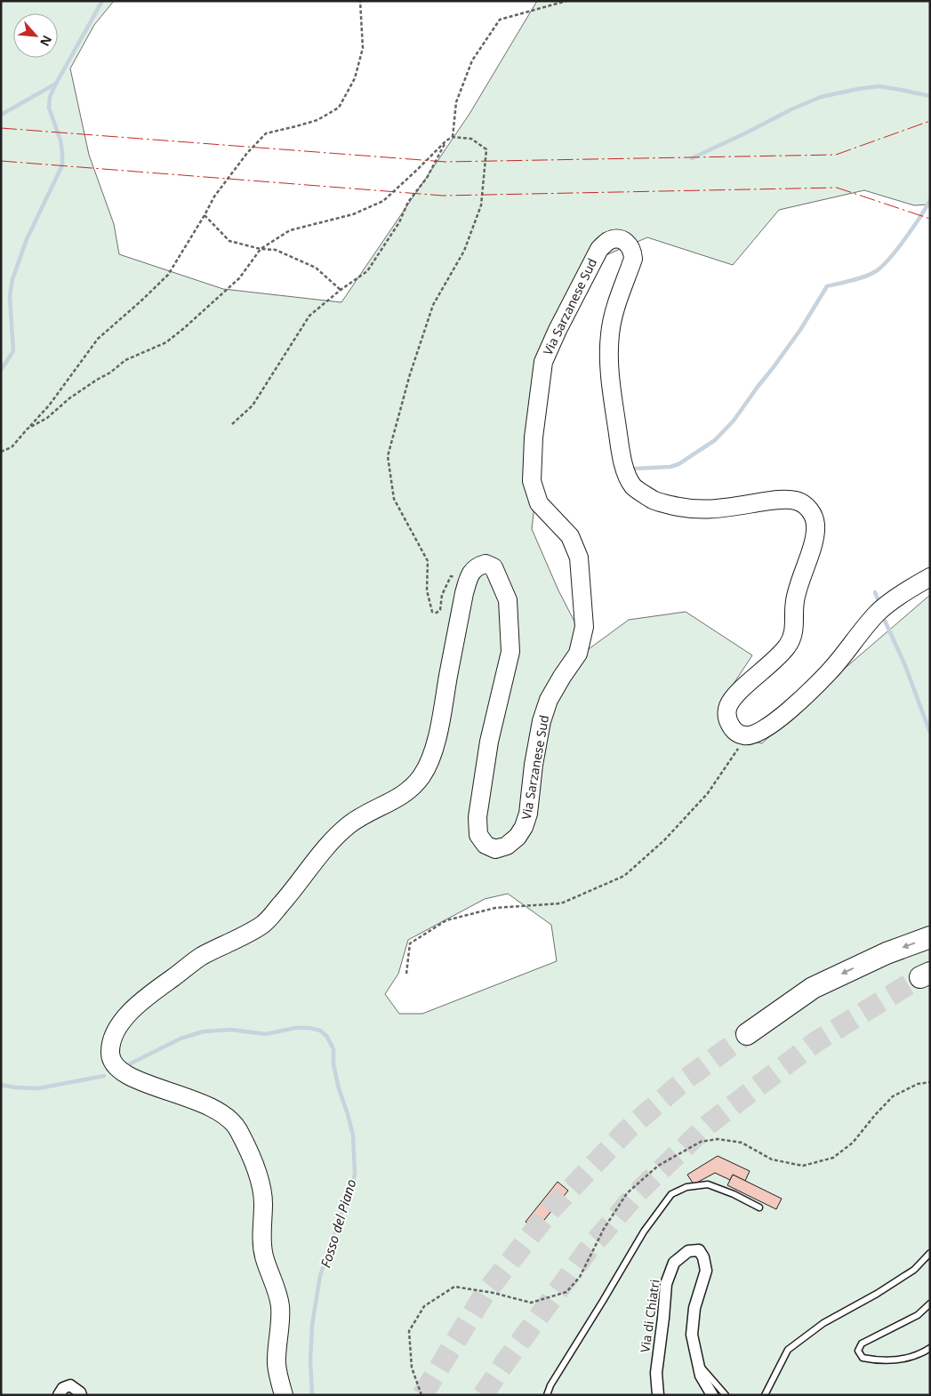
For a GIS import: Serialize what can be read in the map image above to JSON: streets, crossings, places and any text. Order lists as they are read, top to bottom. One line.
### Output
{"streets":{"main road":["Via Sarzanese Sud"],"street":["Via di Chiatri"]},"water":["Fosso del Piano"],"north":"bottom right"}
